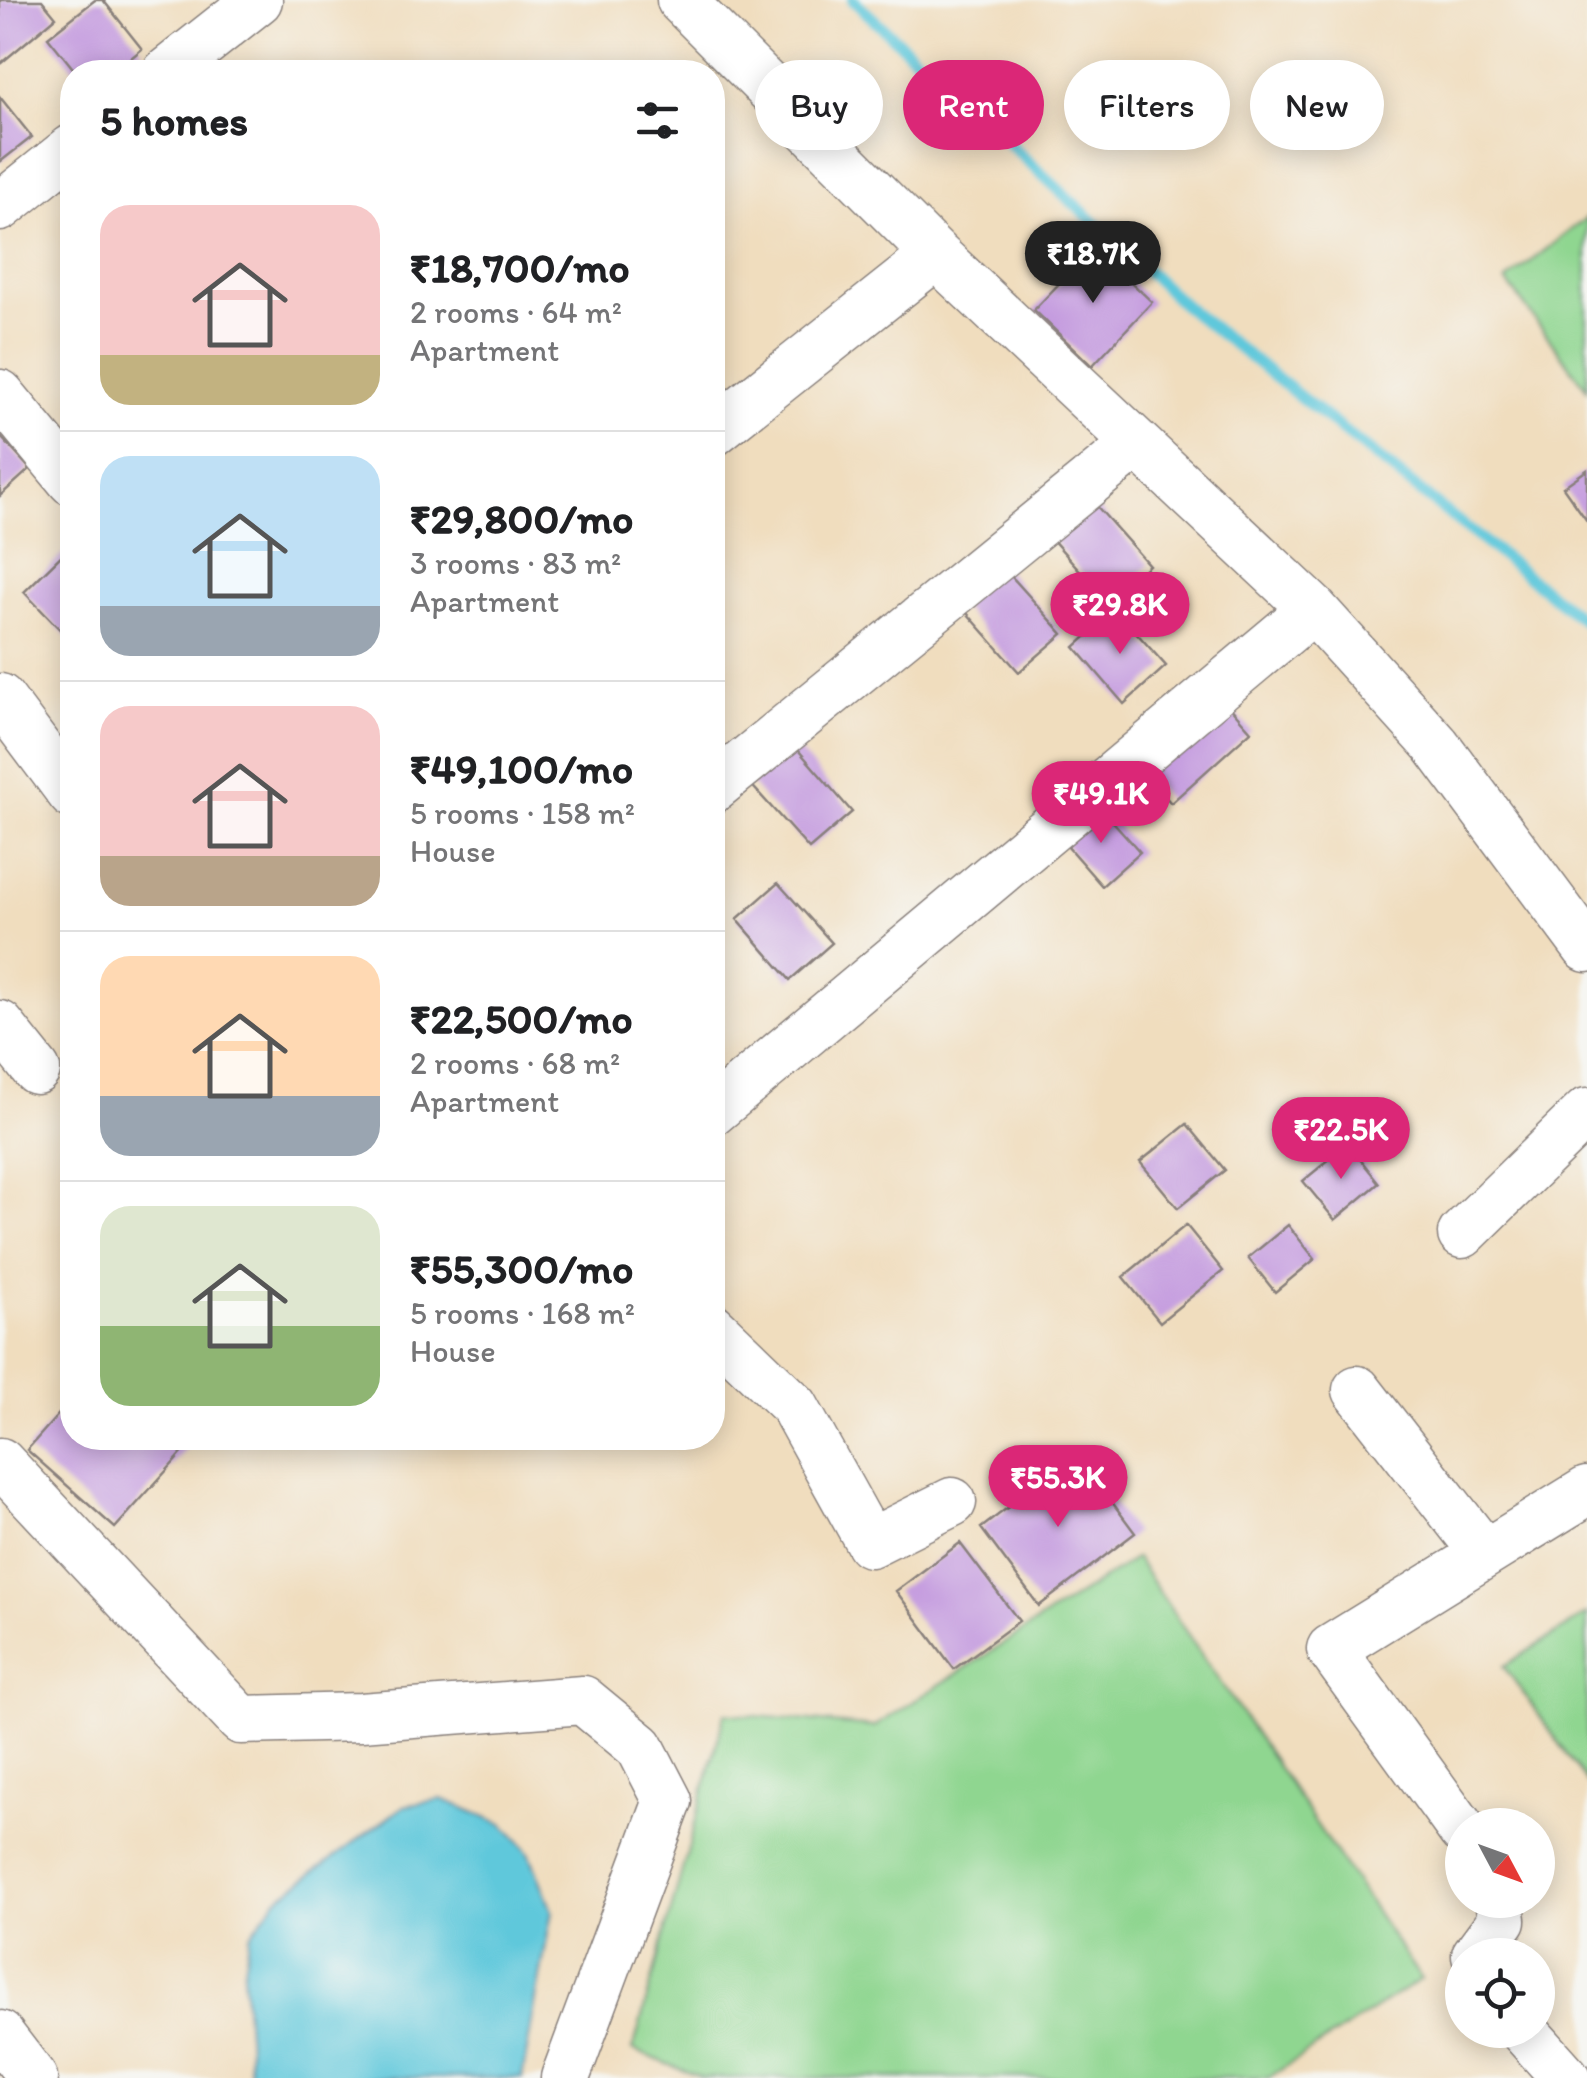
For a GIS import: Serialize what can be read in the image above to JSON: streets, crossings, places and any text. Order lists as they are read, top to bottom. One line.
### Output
{"north":"bottom right","page":{"chip":["Buy","Rent","Filters","New"],"heading":"5 homes","list":[{"name":"₹18,700/mo","note":"2 rooms · 64 m² · Apartment"},{"name":"₹29,800/mo","note":"3 rooms · 83 m² · Apartment"},{"name":"₹49,100/mo","note":"5 rooms · 158 m² · House"},{"name":"₹22,500/mo","note":"2 rooms · 68 m² · Apartment"},{"name":"₹55,300/mo","note":"5 rooms · 168 m² · House"}],"price":["₹18.7K","₹29.8K","₹49.1K","₹22.5K","₹55.3K"]}}
